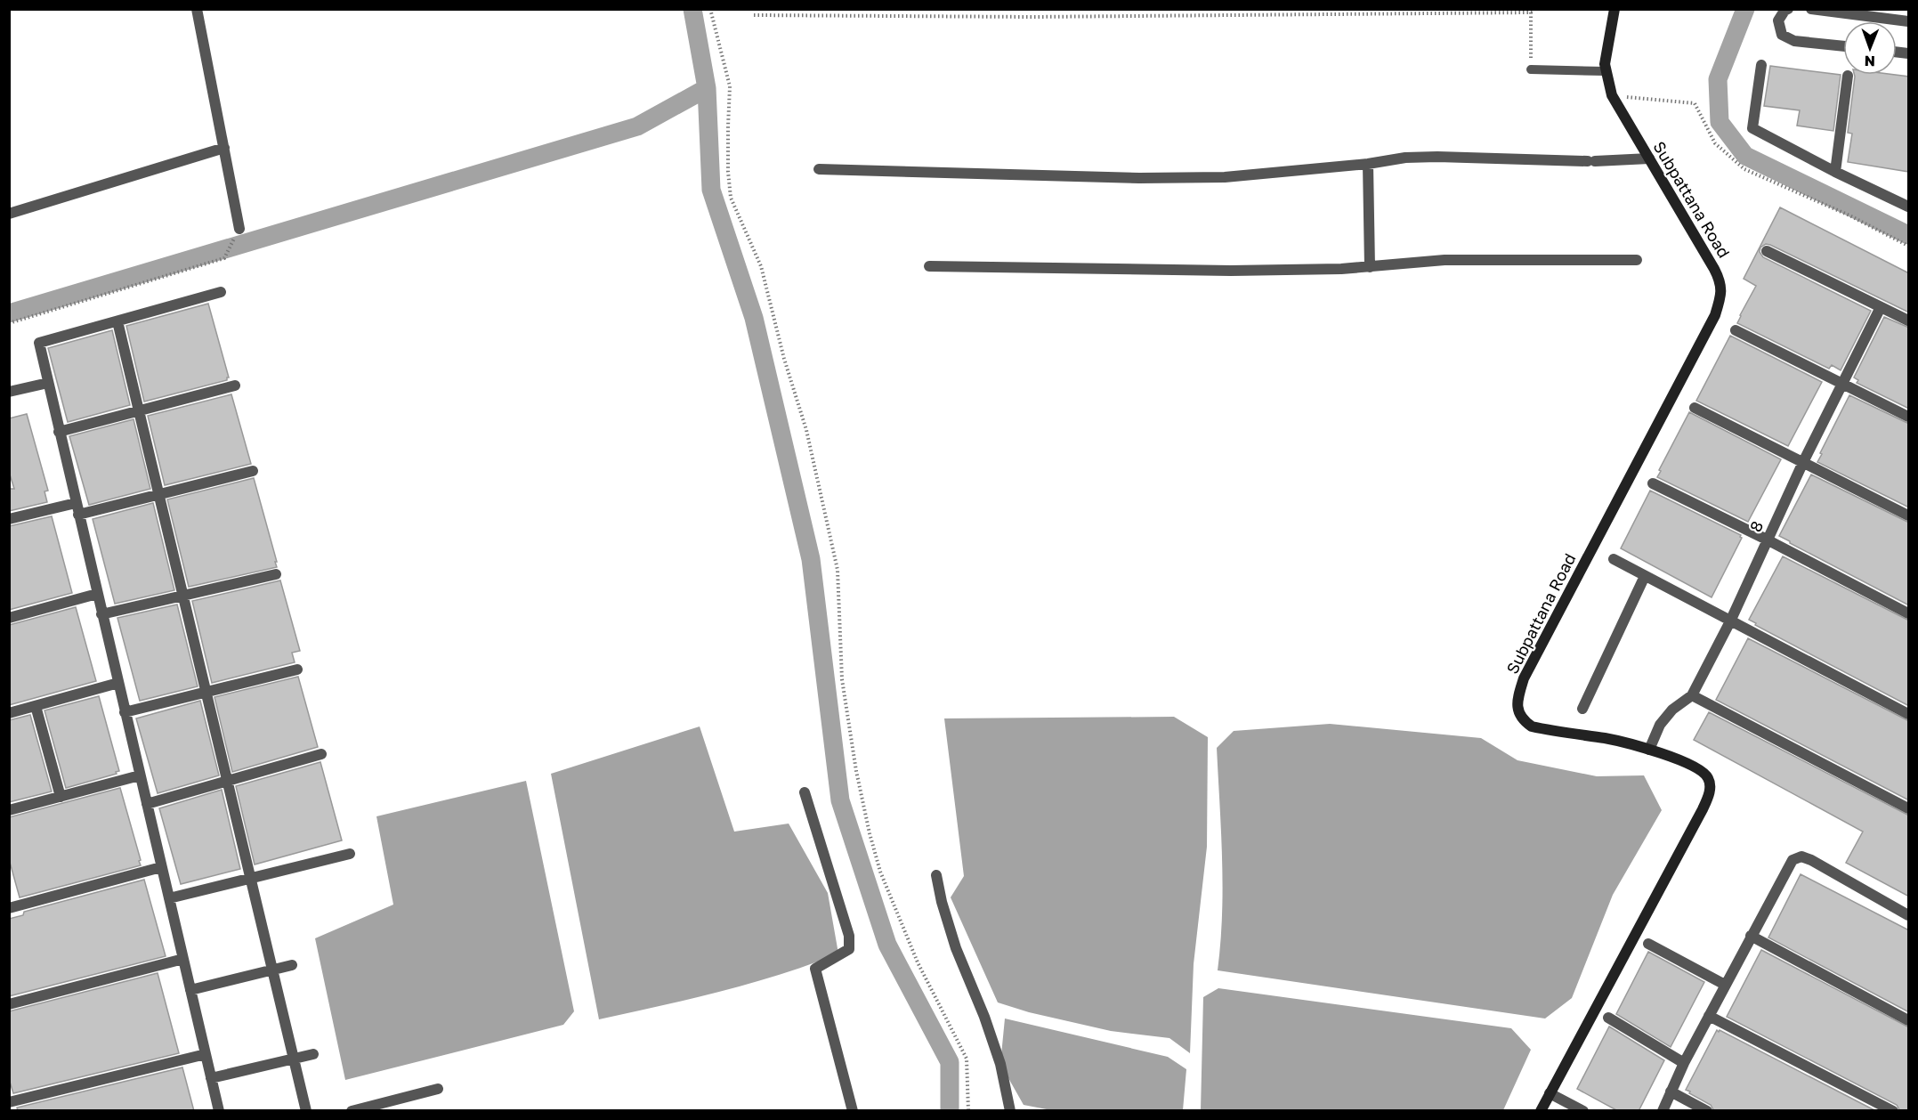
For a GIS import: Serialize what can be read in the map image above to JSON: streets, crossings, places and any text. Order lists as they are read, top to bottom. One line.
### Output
{"streets":{"street":["Subpattana Road","8"]},"crossings":[["Subpattana Road","8"]],"north":"bottom"}
